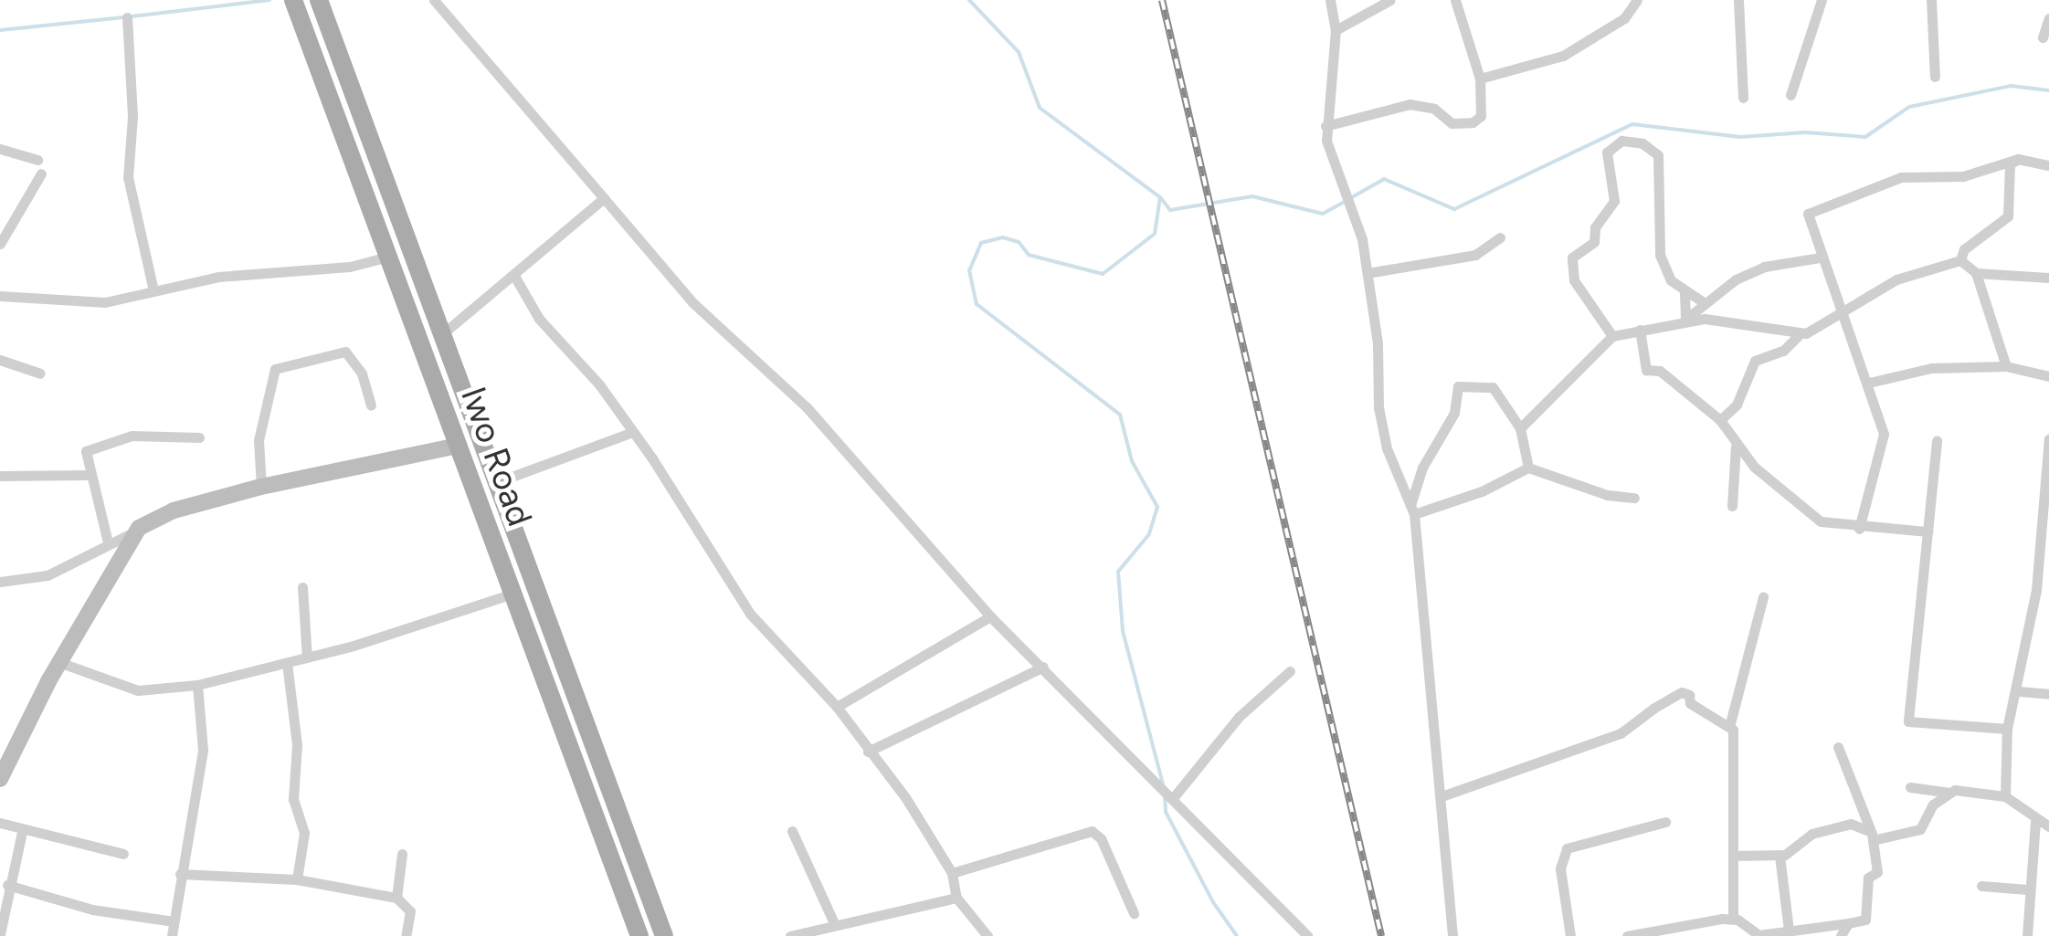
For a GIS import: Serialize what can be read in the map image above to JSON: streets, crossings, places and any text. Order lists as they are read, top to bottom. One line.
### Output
{"streets":{"main road":["Iwo Road"]}}
